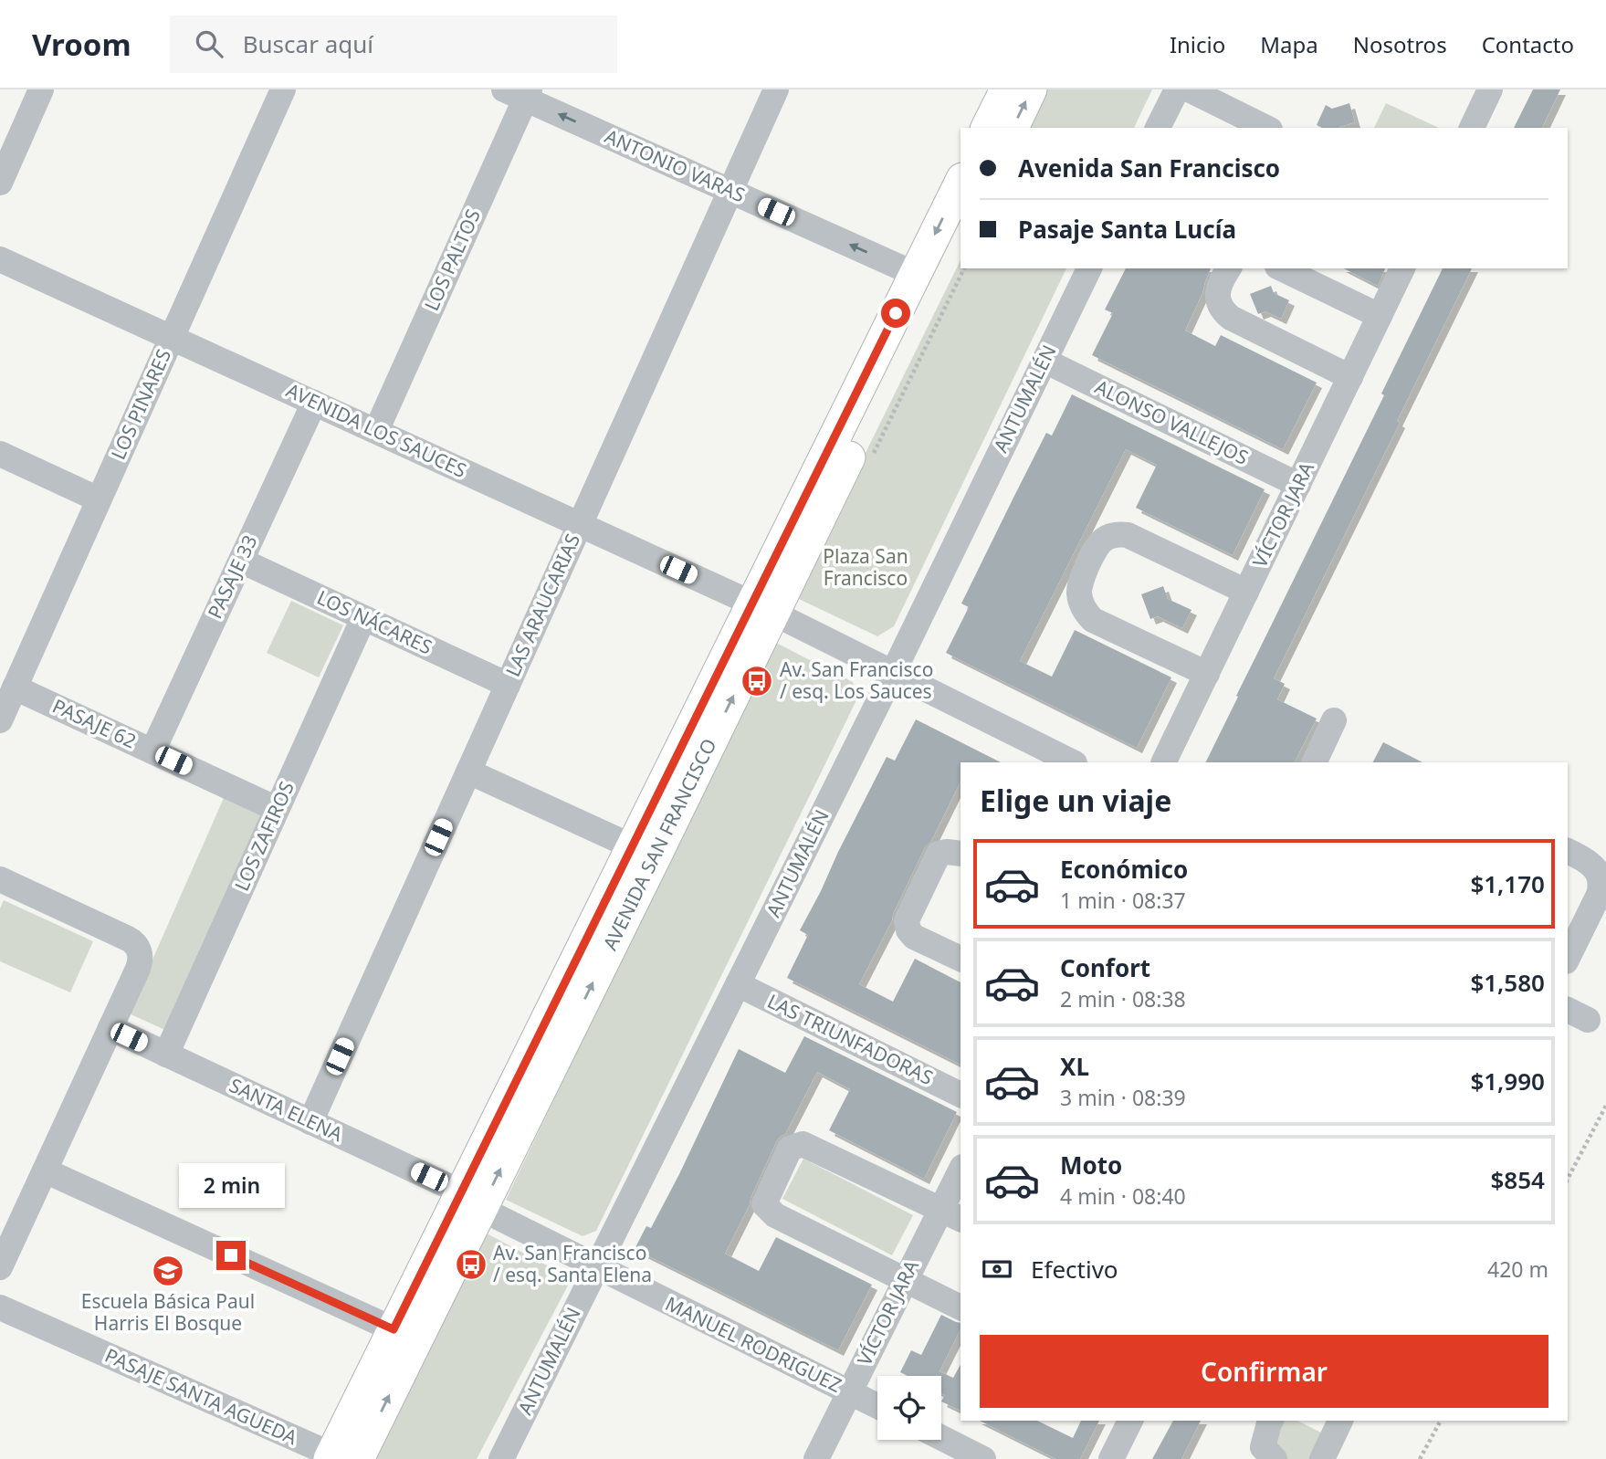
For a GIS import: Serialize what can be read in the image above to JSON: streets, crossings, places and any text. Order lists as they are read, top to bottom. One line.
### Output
{"streets":{"main road":["AVENIDA SAN FRANCISCO"],"street":["ANTONIO VARAS","LOS PALTOS","ANTUMALÉN","LOS PINARES","ALONSO VALLEJOS","AVENIDA LOS SAUCES","VÍCTOR JARA","PASAJE 33","LAS ARAUCARIAS","LOS NÁCARES","PASAJE 62","LOS ZAFIROS","LAS TRIUNFADORAS","SANTA ELENA","MANUEL RODRIGUEZ","PASAJE SANTA AGUEDA"]},"crossings":[["ANTONIO VARAS","LOS PALTOS"],["ANTONIO VARAS","LAS ARAUCARIAS"],["ANTONIO VARAS","AVENIDA SAN FRANCISCO"],["LOS PALTOS","AVENIDA LOS SAUCES"],["ANTUMALÉN","ALONSO VALLEJOS"],["ANTUMALÉN","AVENIDA LOS SAUCES"],["ANTUMALÉN","LAS TRIUNFADORAS"],["ANTUMALÉN","MANUEL RODRIGUEZ"],["LOS PINARES","AVENIDA LOS SAUCES"],["LOS PINARES","PASAJE 62"],["ALONSO VALLEJOS","VÍCTOR JARA"],["AVENIDA LOS SAUCES","PASAJE 33"],["AVENIDA LOS SAUCES","LAS ARAUCARIAS"],["AVENIDA LOS SAUCES","AVENIDA SAN FRANCISCO"],["VÍCTOR JARA","MANUEL RODRIGUEZ"],["PASAJE 33","LOS NÁCARES"],["PASAJE 33","PASAJE 62"],["LAS ARAUCARIAS","LOS NÁCARES"],["LAS ARAUCARIAS","SANTA ELENA"],["LOS NÁCARES","LOS ZAFIROS"],["PASAJE 62","LOS ZAFIROS"],["LOS ZAFIROS","SANTA ELENA"],["AVENIDA SAN FRANCISCO","SANTA ELENA"],["AVENIDA SAN FRANCISCO","MANUEL RODRIGUEZ"],["AVENIDA SAN FRANCISCO","PASAJE SANTA AGUEDA"],["SANTA ELENA","MANUEL RODRIGUEZ"]],"one_way":["ANTONIO VARAS"],"parks":["Plaza San Francisco"],"places":{"bus stop":["Av. San Francisco / esq. Los Sauces","Av. San Francisco / esq. Santa Elena"],"school or university":["Escuela Básica Paul Harris El Bosque"]},"page":{"header":"Vroom","search":"Buscar aquí","nav":["Inicio","Mapa","Nosotros","Contacto"],"banner":["Avenida San Francisco","Pasaje Santa Lucía"],"heading":"Elige un viaje","list":[{"name":"Económico","note":"1 min · 08:37","value":"$1,170"},{"name":"Confort","note":"2 min · 08:38","value":"$1,580"},{"name":"XL","note":"3 min · 08:39","value":"$1,990"},{"name":"Moto","note":"4 min · 08:40","value":"$854"}],"bubble":"2 min","pay":["Efectivo","420 m"],"buttons":"Confirmar"}}
